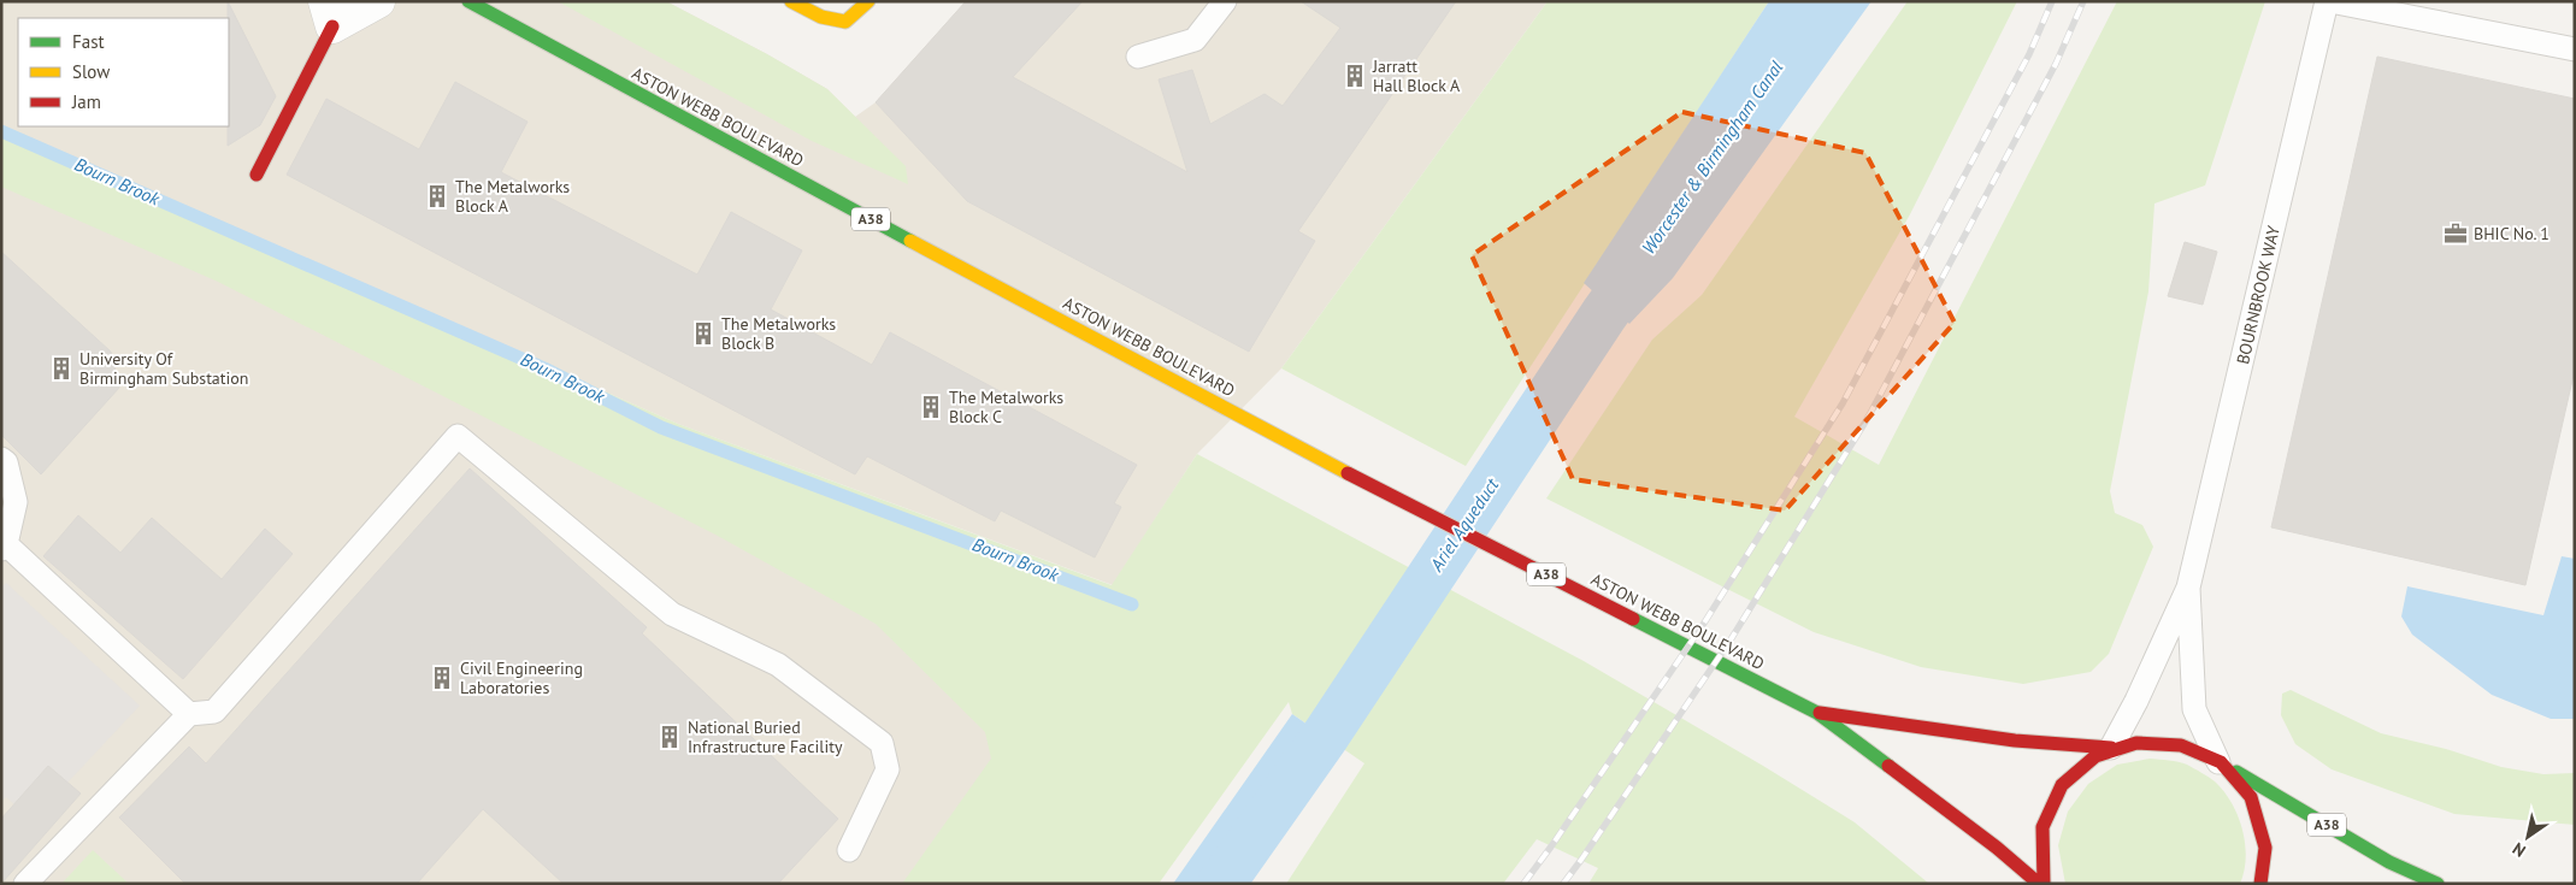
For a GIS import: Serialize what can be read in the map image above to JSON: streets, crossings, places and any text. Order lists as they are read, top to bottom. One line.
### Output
{"streets":{"main road":["ASTON WEBB BOULEVARD","A38"],"lane":["BOURNBROOK WAY"]},"crossings":[["ASTON WEBB BOULEVARD","A38"]],"water":["Worcester & Birmingham Canal","Bourn Brook","Ariel Aqueduct"],"places":{"building":["Jarratt Hall Block A","The Metalworks Block A","The Metalworks Block B","University Of Birmingham Substation","The Metalworks Block C","Civil Engineering Laboratories","National Buried Infrastructure Facility"],"office":["BHIC No. 1"]},"legend":["Fast","Slow","Jam"],"north":"bottom left"}
